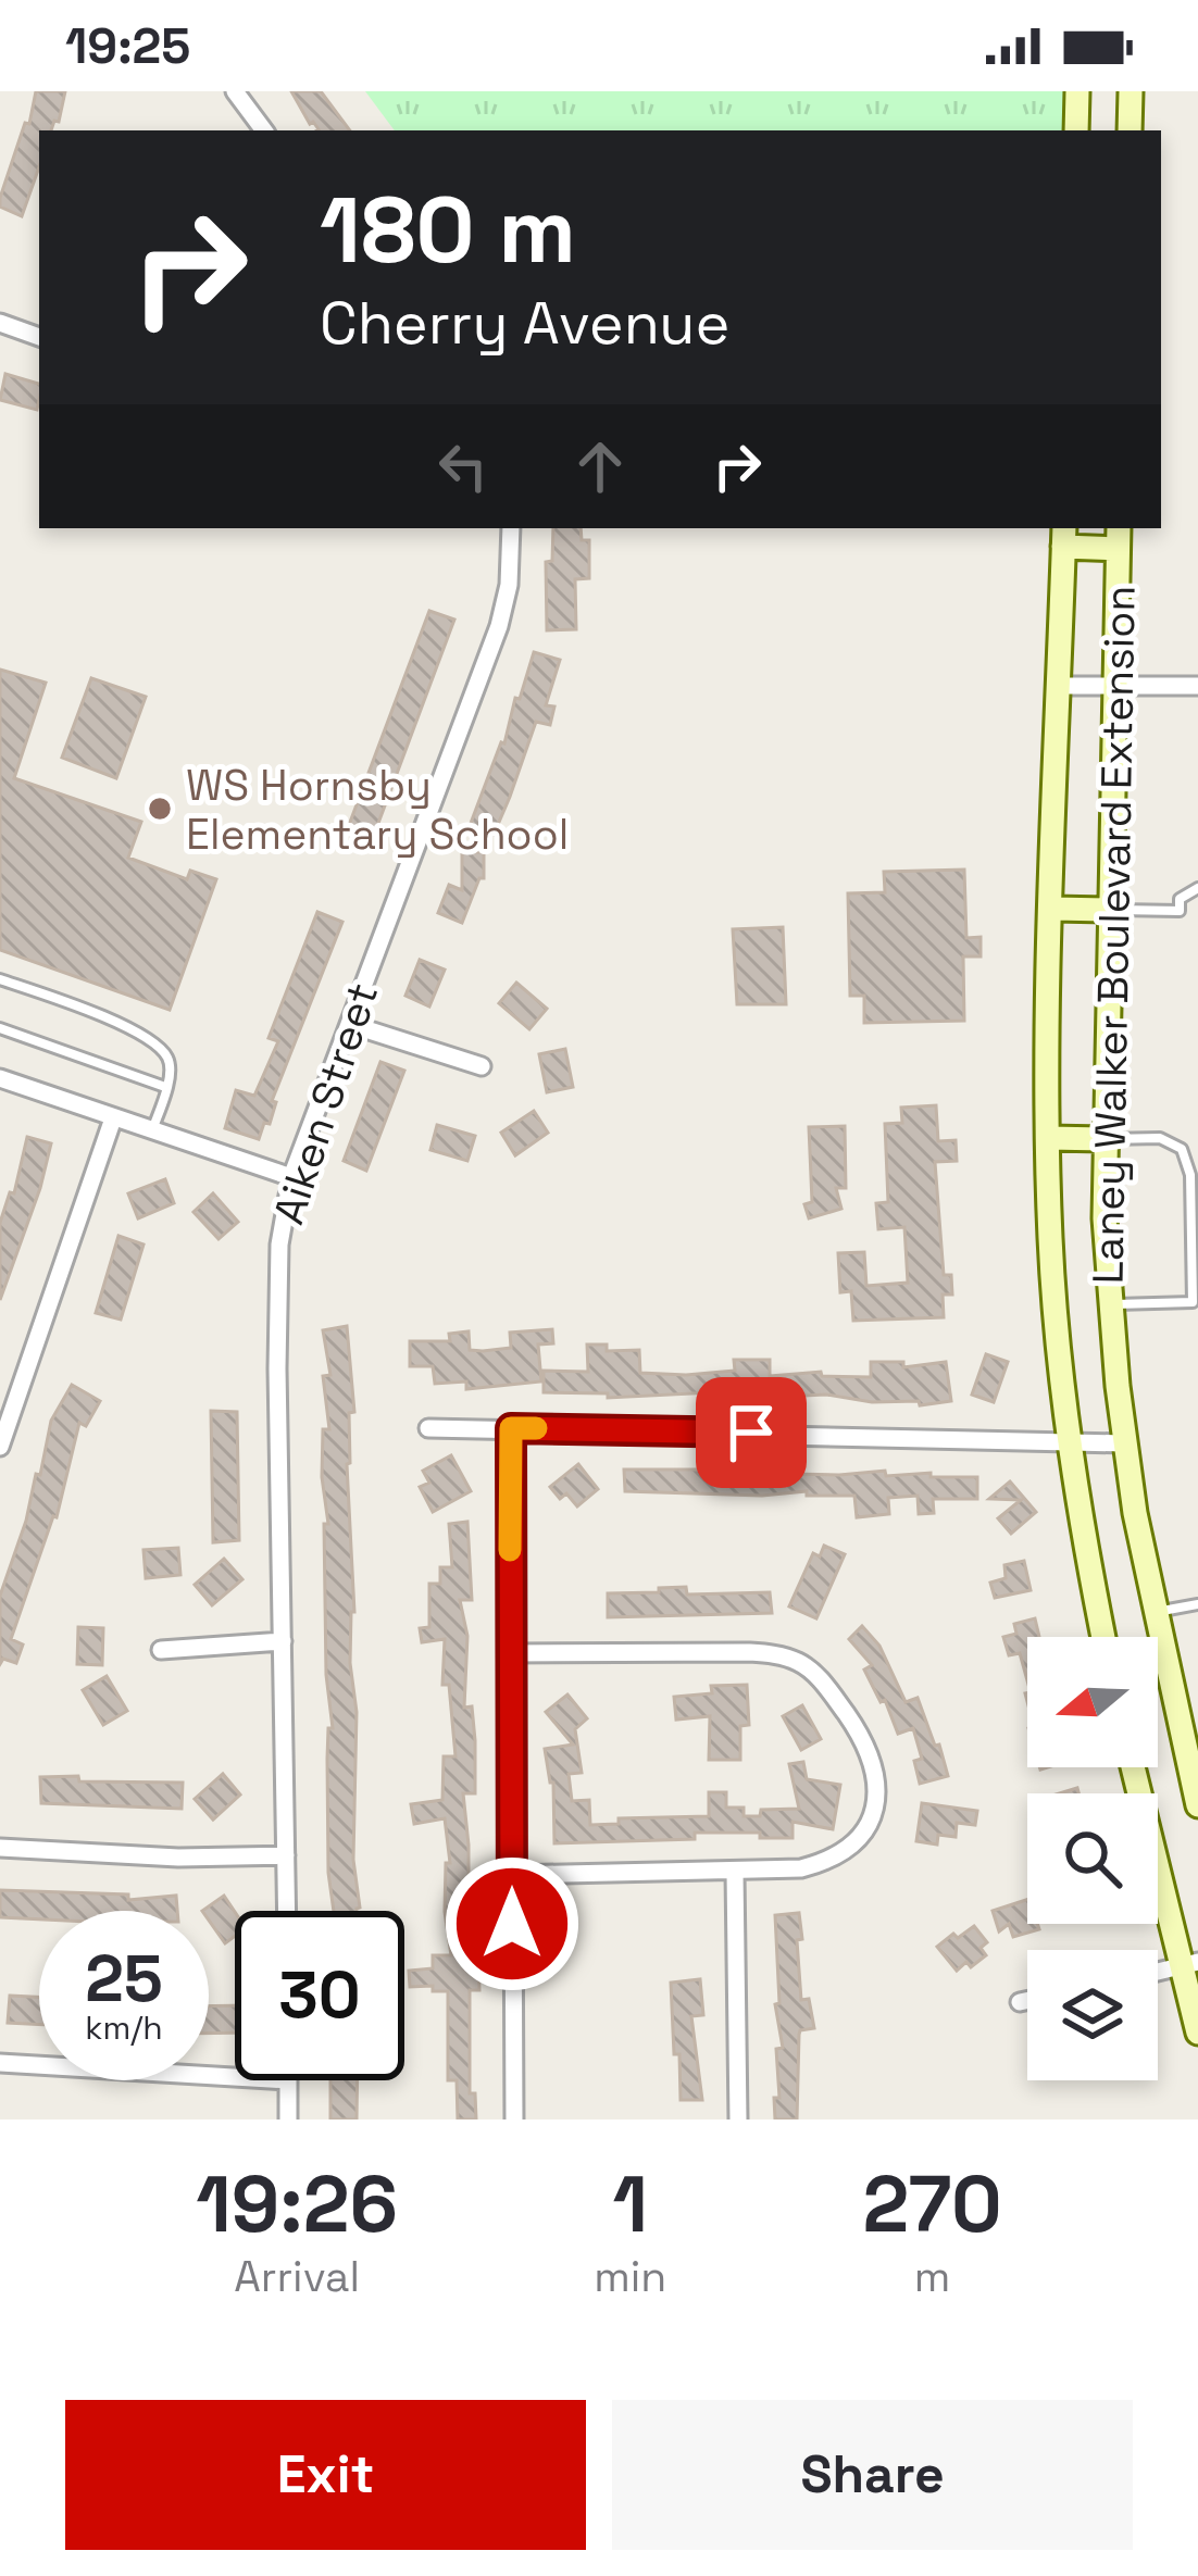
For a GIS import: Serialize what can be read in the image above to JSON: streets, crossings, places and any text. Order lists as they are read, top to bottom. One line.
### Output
{"streets":{"main road":["Laney Walker Boulevard Extension"],"street":["Aiken Street"]},"places":["WS Hornsby Elementary School"],"north":"left","page":{"status":"19:25","turn":["180 m","Cherry Avenue"],"speed":"25 km/h","limit":"30","eta":["19:26","Arrival","1","min","270","m"],"buttons":["Exit","Share"]}}
